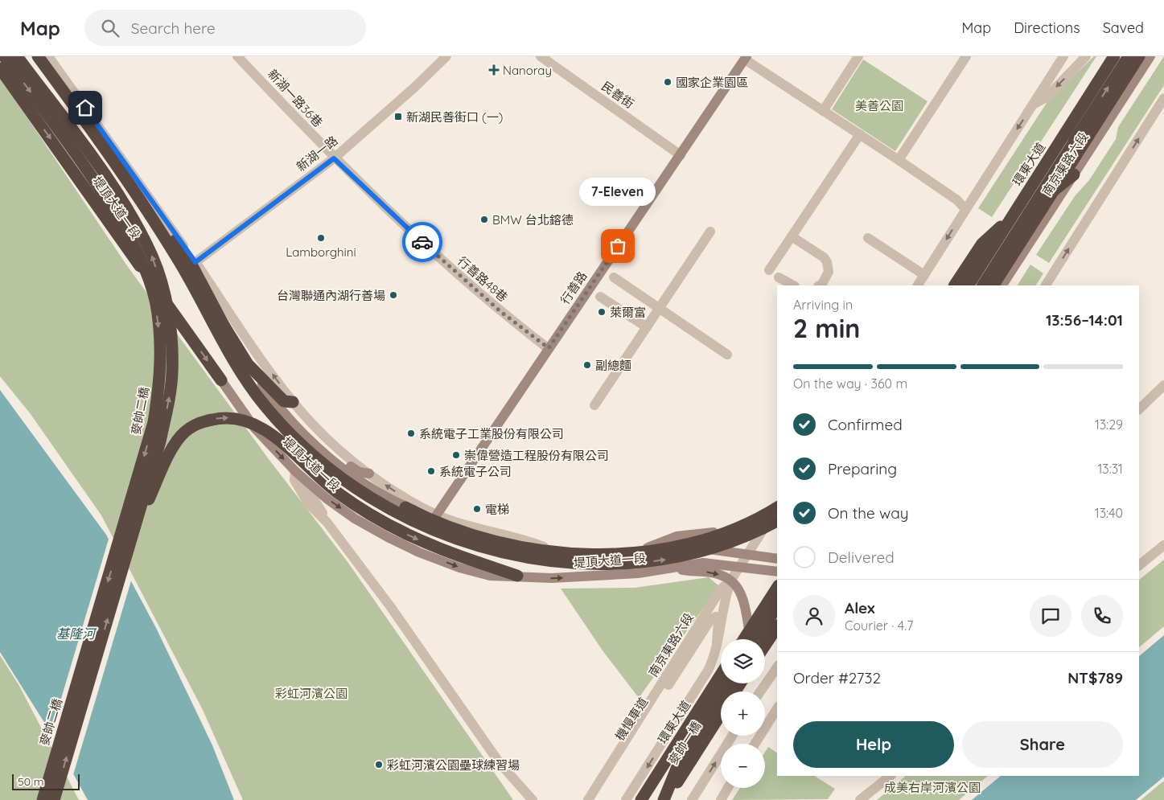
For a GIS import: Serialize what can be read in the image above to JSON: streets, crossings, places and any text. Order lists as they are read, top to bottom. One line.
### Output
{"streets":{"highway":["環東大道","堤頂大道一段","麥帥二橋"],"main road":["南京東路六段","行善路"],"street":["民善街","新湖一路36巷","新湖一路","行善路48巷","機慢車道"]},"crossings":[["民善街","行善路"],["新湖一路36巷","新湖一路"],["新湖一路36巷","行善路48巷"],["新湖一路","堤頂大道一段"],["新湖一路","行善路48巷"],["南京東路六段","堤頂大道一段"],["南京東路六段","機慢車道"],["堤頂大道一段","行善路"],["行善路48巷","行善路"]],"water":["基隆河"],"parks":["美善公園","彩虹河濱公園","成美右岸河濱公園"],"places":{"health":["Nanoray"],"other":["國家企業園區","BMW 台北鎔德","Lamborghini","7-Eleven","台灣聯通內湖行善場","萊爾富","副總麵","系統電子工業股份有限公司","崇偉營造工程股份有限公司","系統電子公司","電梯","彩虹河濱公園壘球練習場"],"transit":["新湖民善街口 (一)"]},"scale_bar":"50 m","page":{"header":"Map","search":"Search here","nav":["Map","Directions","Saved"],"bubble":"7-Eleven","heading":["2 min","Arriving in","13:56–14:01"],"panel":["Alex","Courier · 4.7","Order #2732","NT$789"],"bar":"On the way · 360 m","list":[["Confirmed","13:29"],["Preparing","13:31"],["On the way","13:40"],"Delivered"],"map_buttons":["+","−"],"buttons":["Help","Share"],"scale":"50 m"}}
